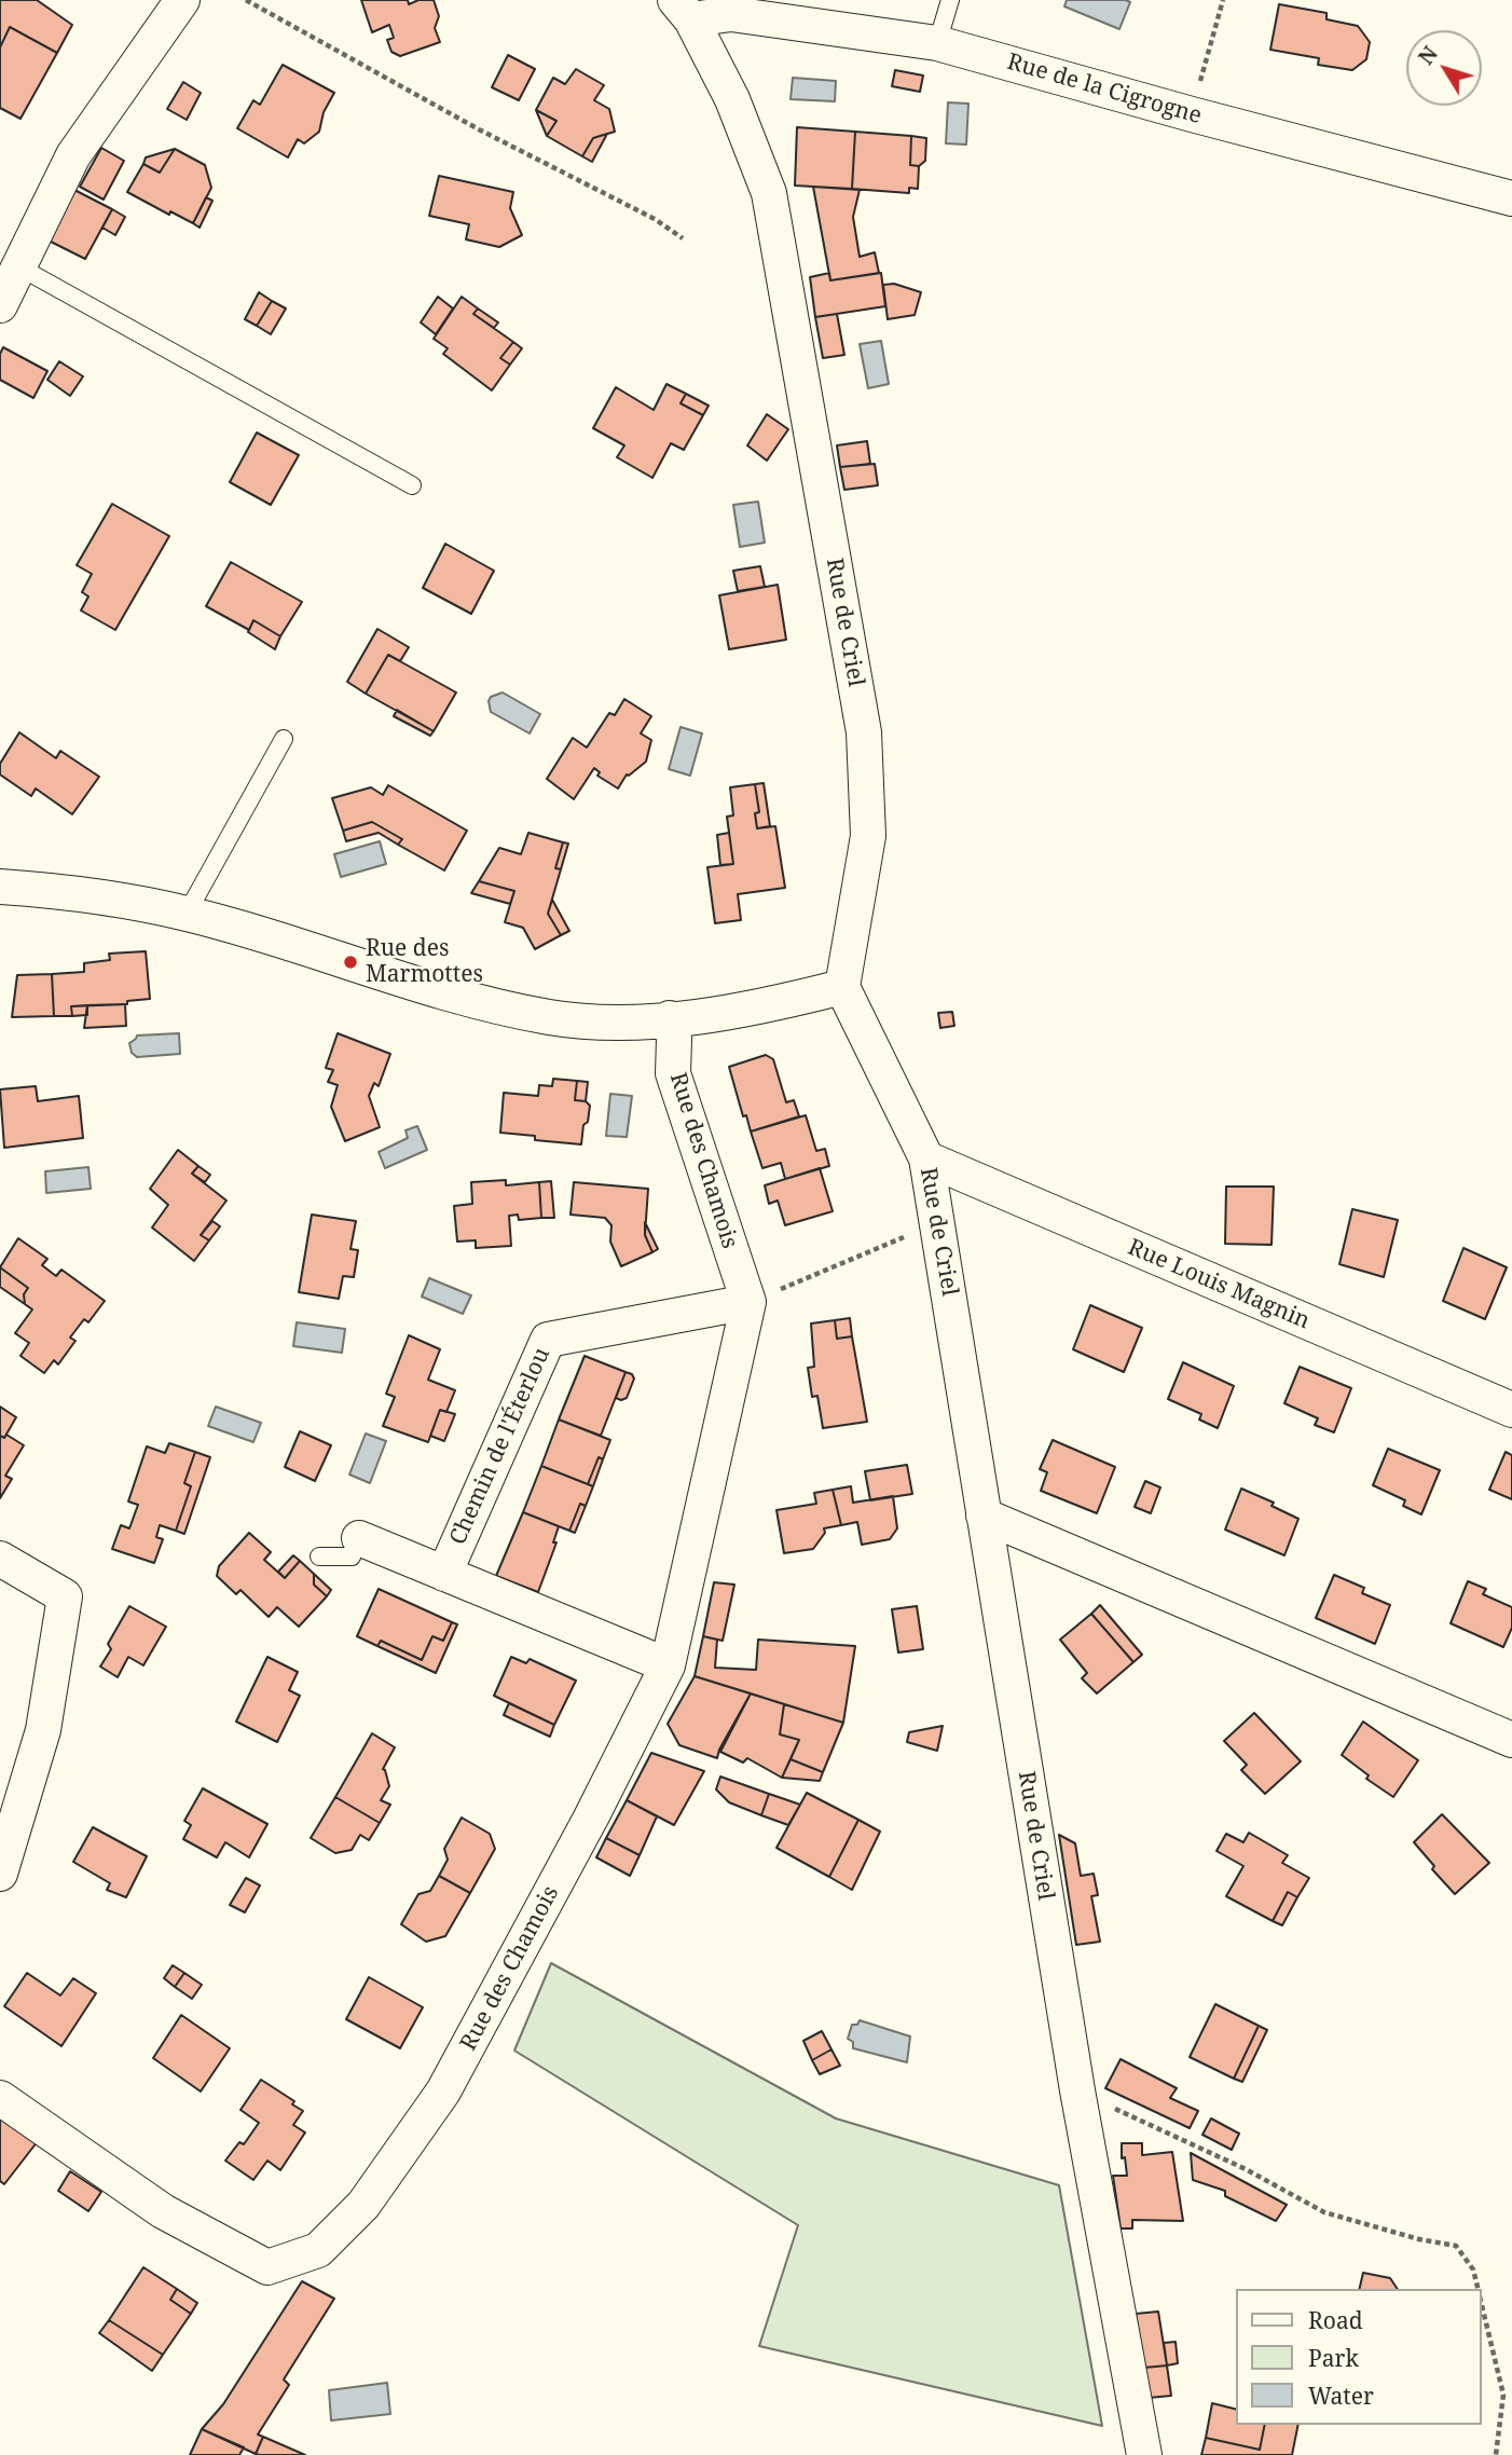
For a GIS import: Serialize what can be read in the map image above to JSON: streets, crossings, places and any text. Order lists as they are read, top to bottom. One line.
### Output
{"streets":{"street":["Rue de la Cigrogne","Rue de Criel","Rue des Chamois","Rue Louis Magnin","Chemin de l'Éterlou"]},"crossings":[["Rue de la Cigrogne","Rue de Criel"],["Rue de Criel","Rue Louis Magnin"],["Rue des Chamois","Chemin de l'Éterlou"]],"places":["Rue des Marmottes"],"legend":["Road","Park","Water"],"north":"top left"}
